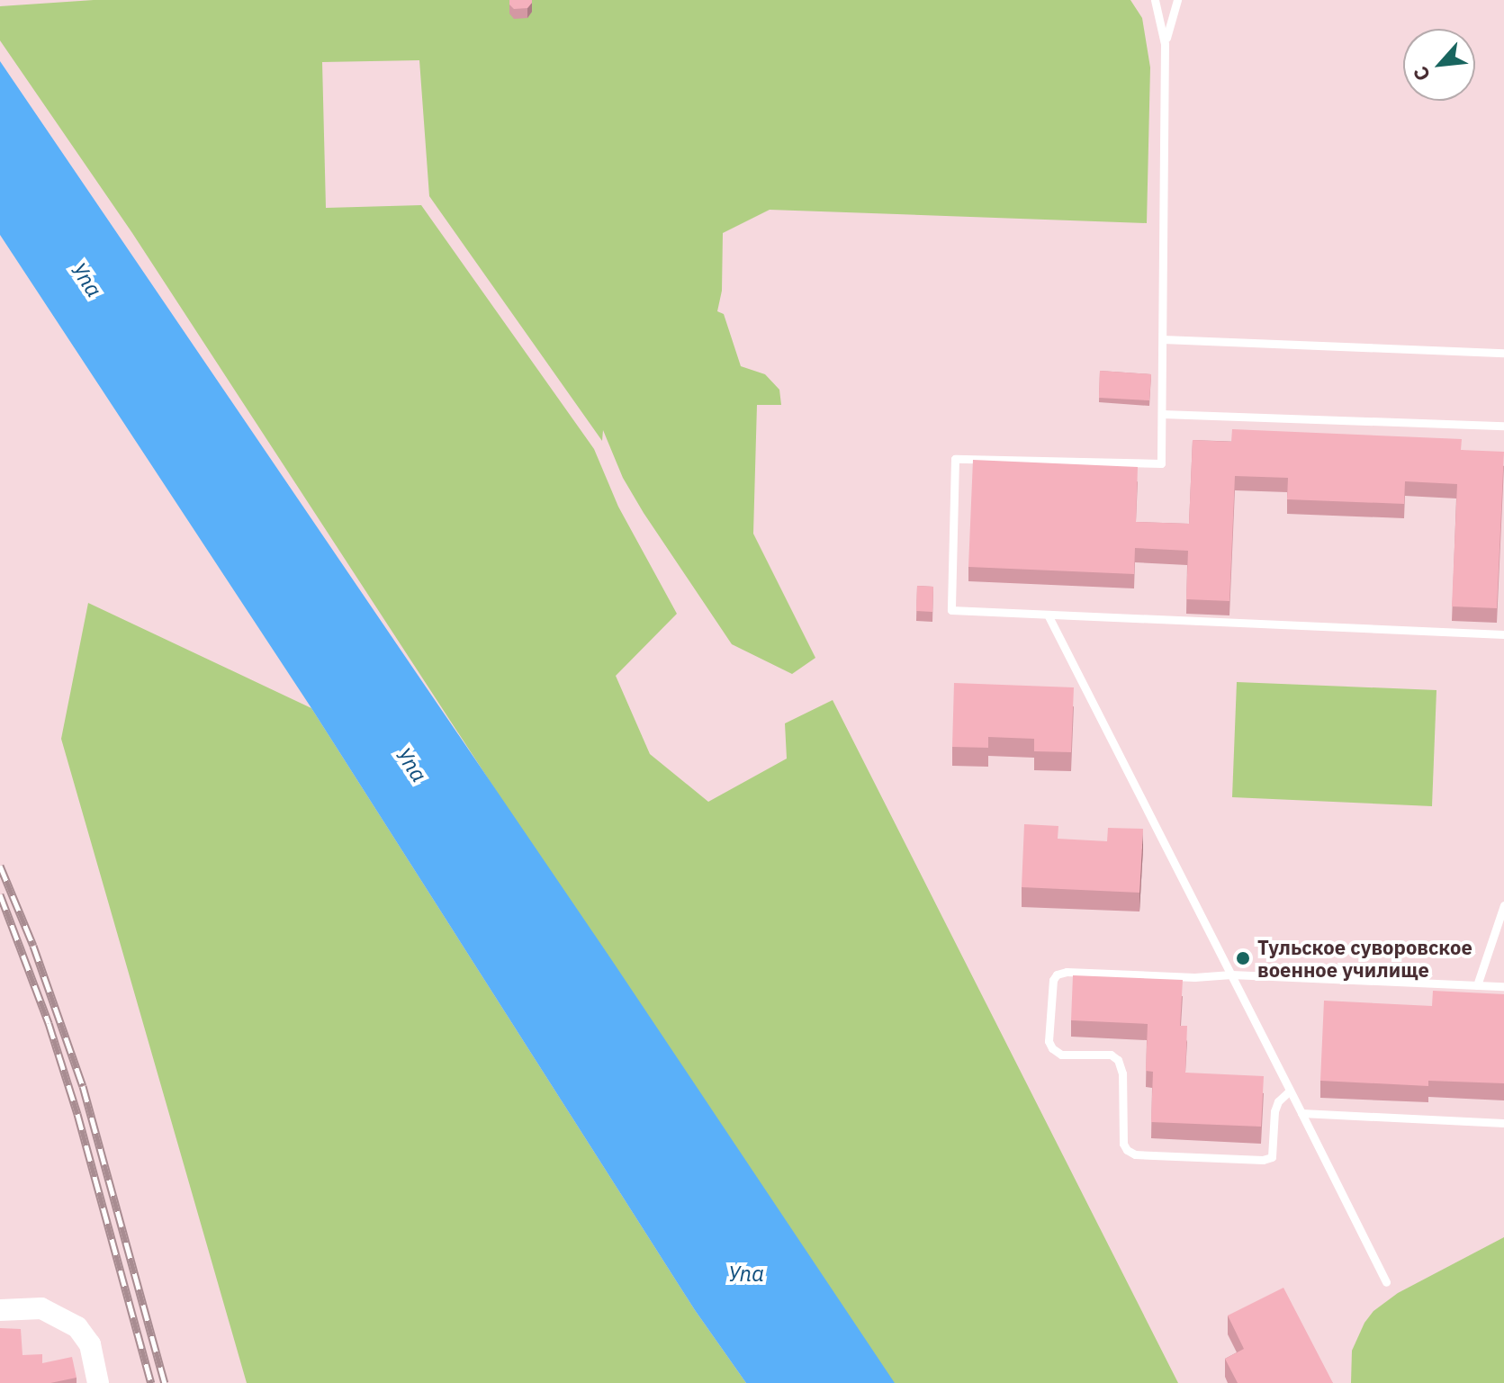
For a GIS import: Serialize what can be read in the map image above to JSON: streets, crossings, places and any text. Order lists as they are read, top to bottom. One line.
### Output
{"water":["Упа"],"places":["Тульское суворовское военное училище"],"north":"bottom left"}
